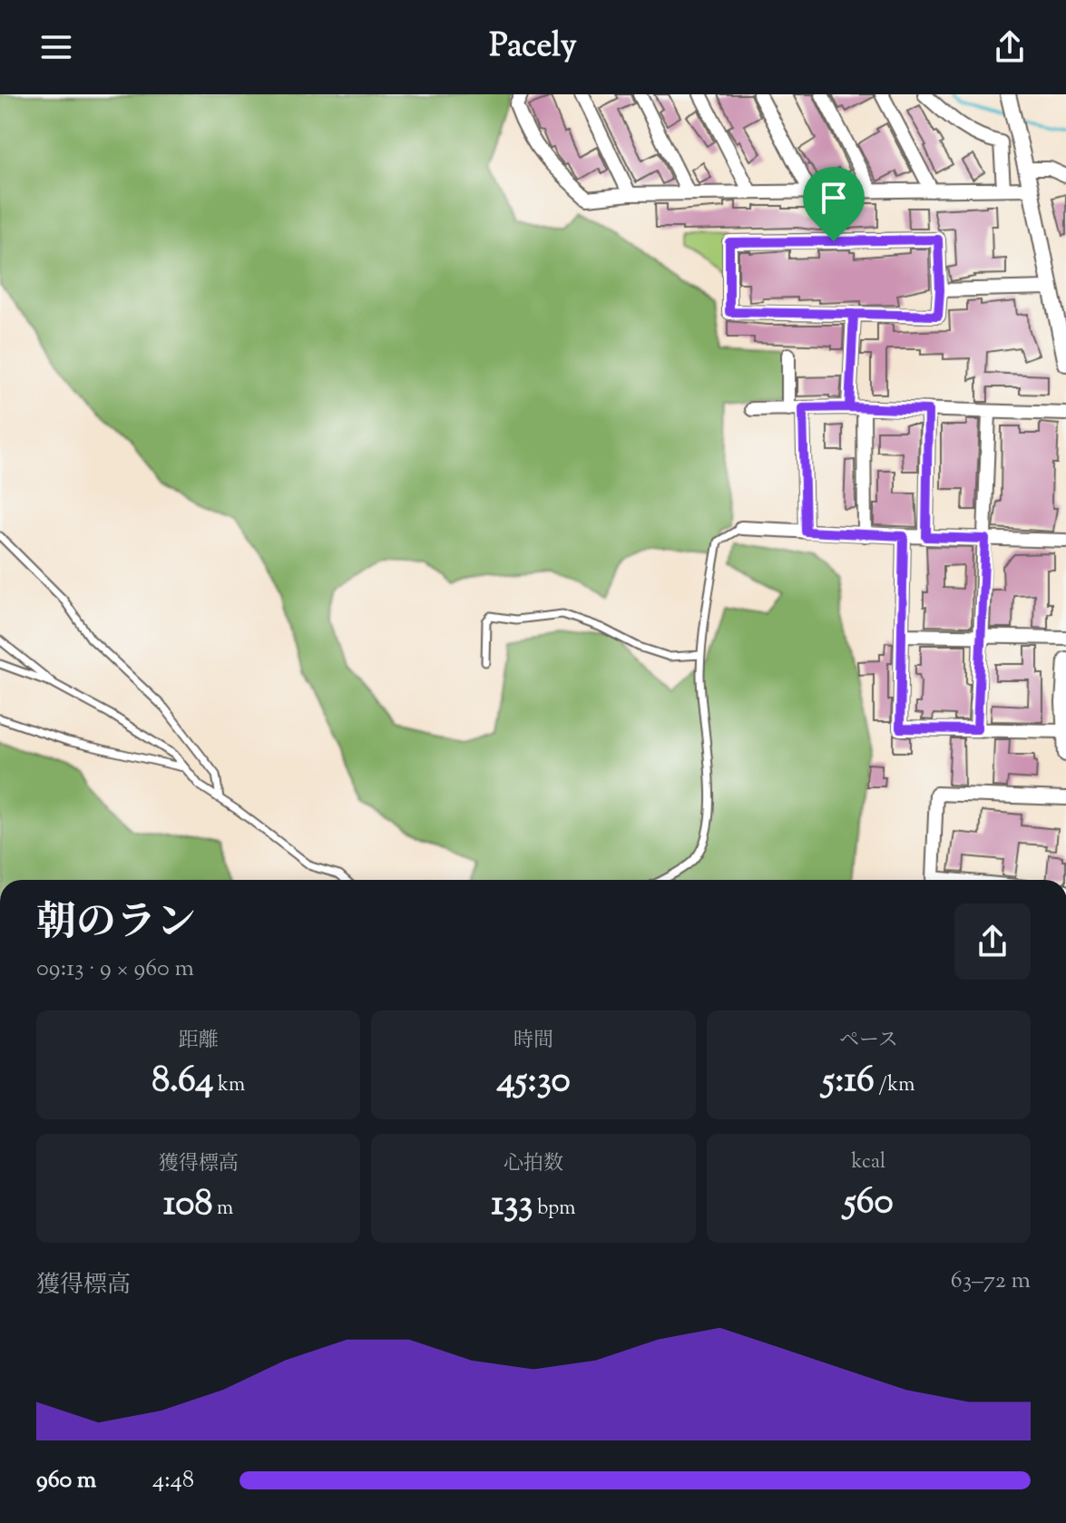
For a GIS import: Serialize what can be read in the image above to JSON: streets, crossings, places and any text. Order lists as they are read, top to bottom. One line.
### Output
{"page":{"header":"Pacely","heading":["朝のラン","09:13 · 9 × 960 m"],"stats":[["距離","8.64 km"],["時間","45:30"],["ペース","5:16 /km"],["獲得標高","108 m"],["心拍数","133 bpm"],["kcal","560"]],"chart":["獲得標高","63–72 m"],"list":[{"name":"960 m","note":"4:48"}]}}
